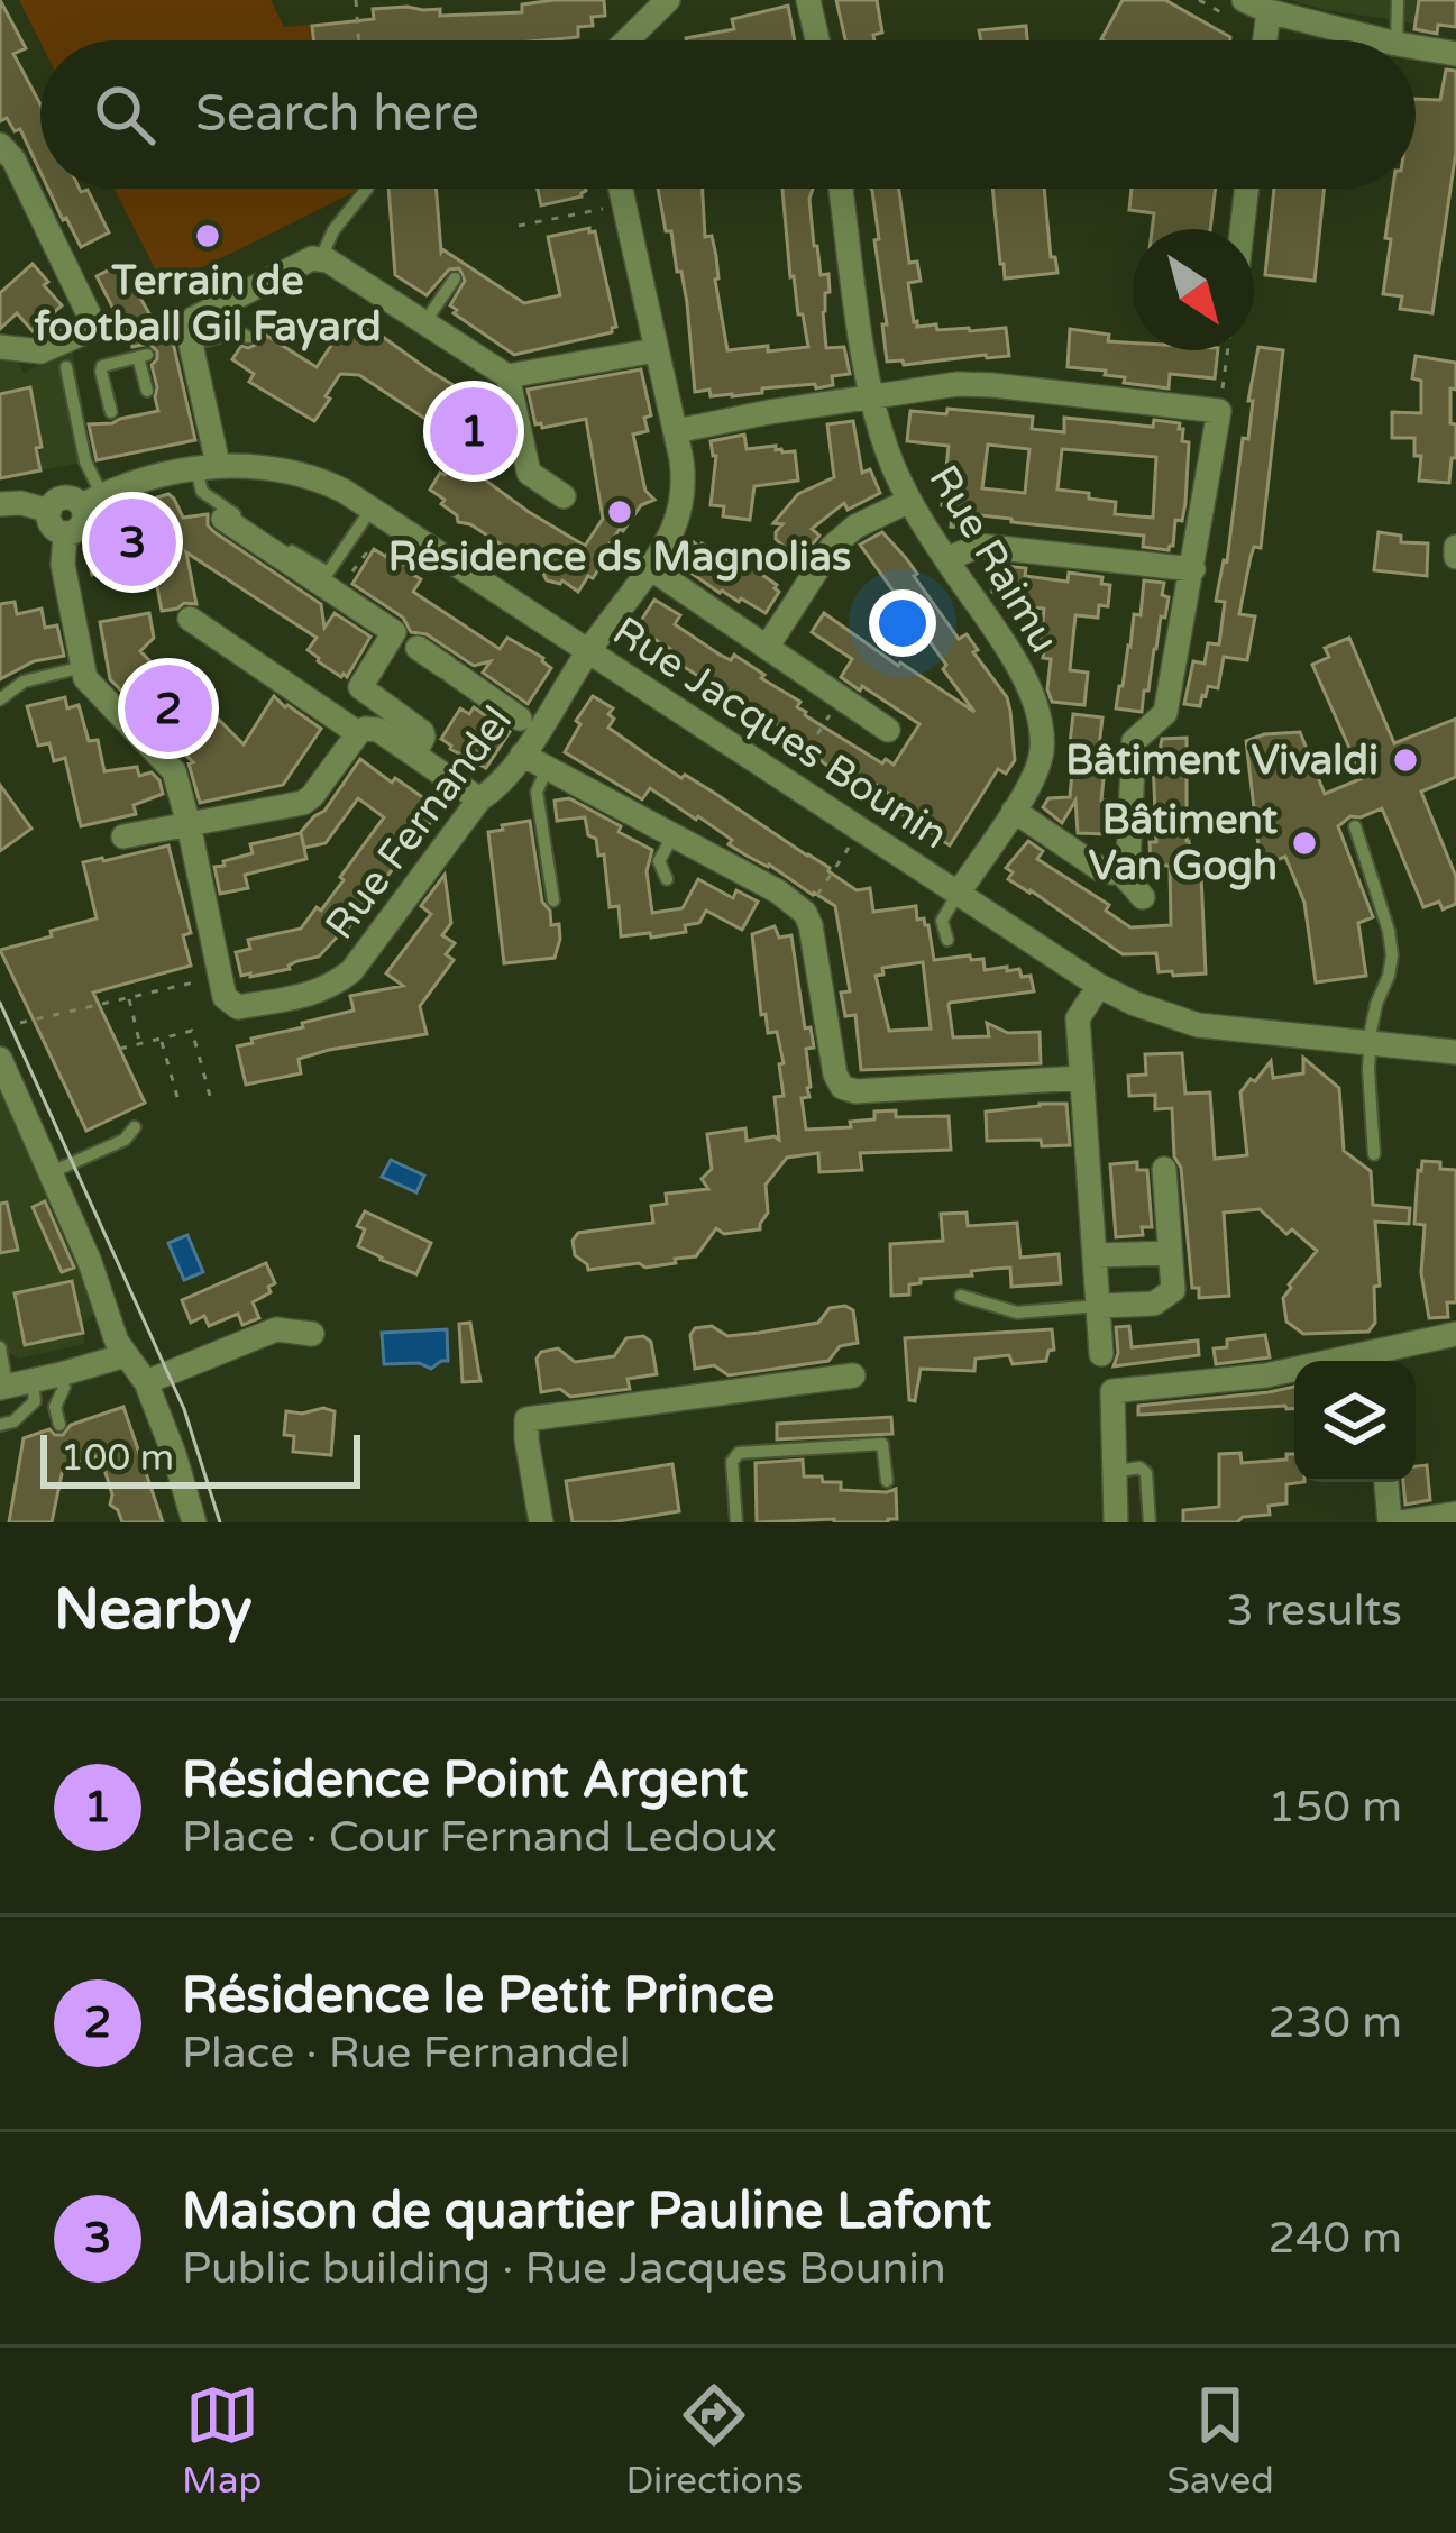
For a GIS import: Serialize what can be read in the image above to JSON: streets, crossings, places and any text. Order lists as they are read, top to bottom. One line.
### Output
{"streets":{"street":["Rue Raimu","Rue Jacques Bounin","Rue Fernandel"]},"crossings":[["Rue Raimu","Rue Jacques Bounin"],["Rue Jacques Bounin","Rue Fernandel"]],"places":["Terrain de football Gil Fayard","Résidence ds Magnolias","Bâtiment Vivaldi","Bâtiment Van Gogh"],"scale_bar":"100 m","north":"bottom right","page":{"search":"Search here","pins":["1","3","2"],"scale":"100 m","heading":["Nearby","3 results"],"list":[{"mark":"1","name":"Résidence Point Argent","note":"Place · Cour Fernand Ledoux","value":"150 m"},{"mark":"2","name":"Résidence le Petit Prince","note":"Place · Rue Fernandel","value":"230 m"},{"mark":"3","name":"Maison de quartier Pauline Lafont","note":"Public building · Rue Jacques Bounin","value":"240 m"}],"nav":["Map","Directions","Saved"]}}
